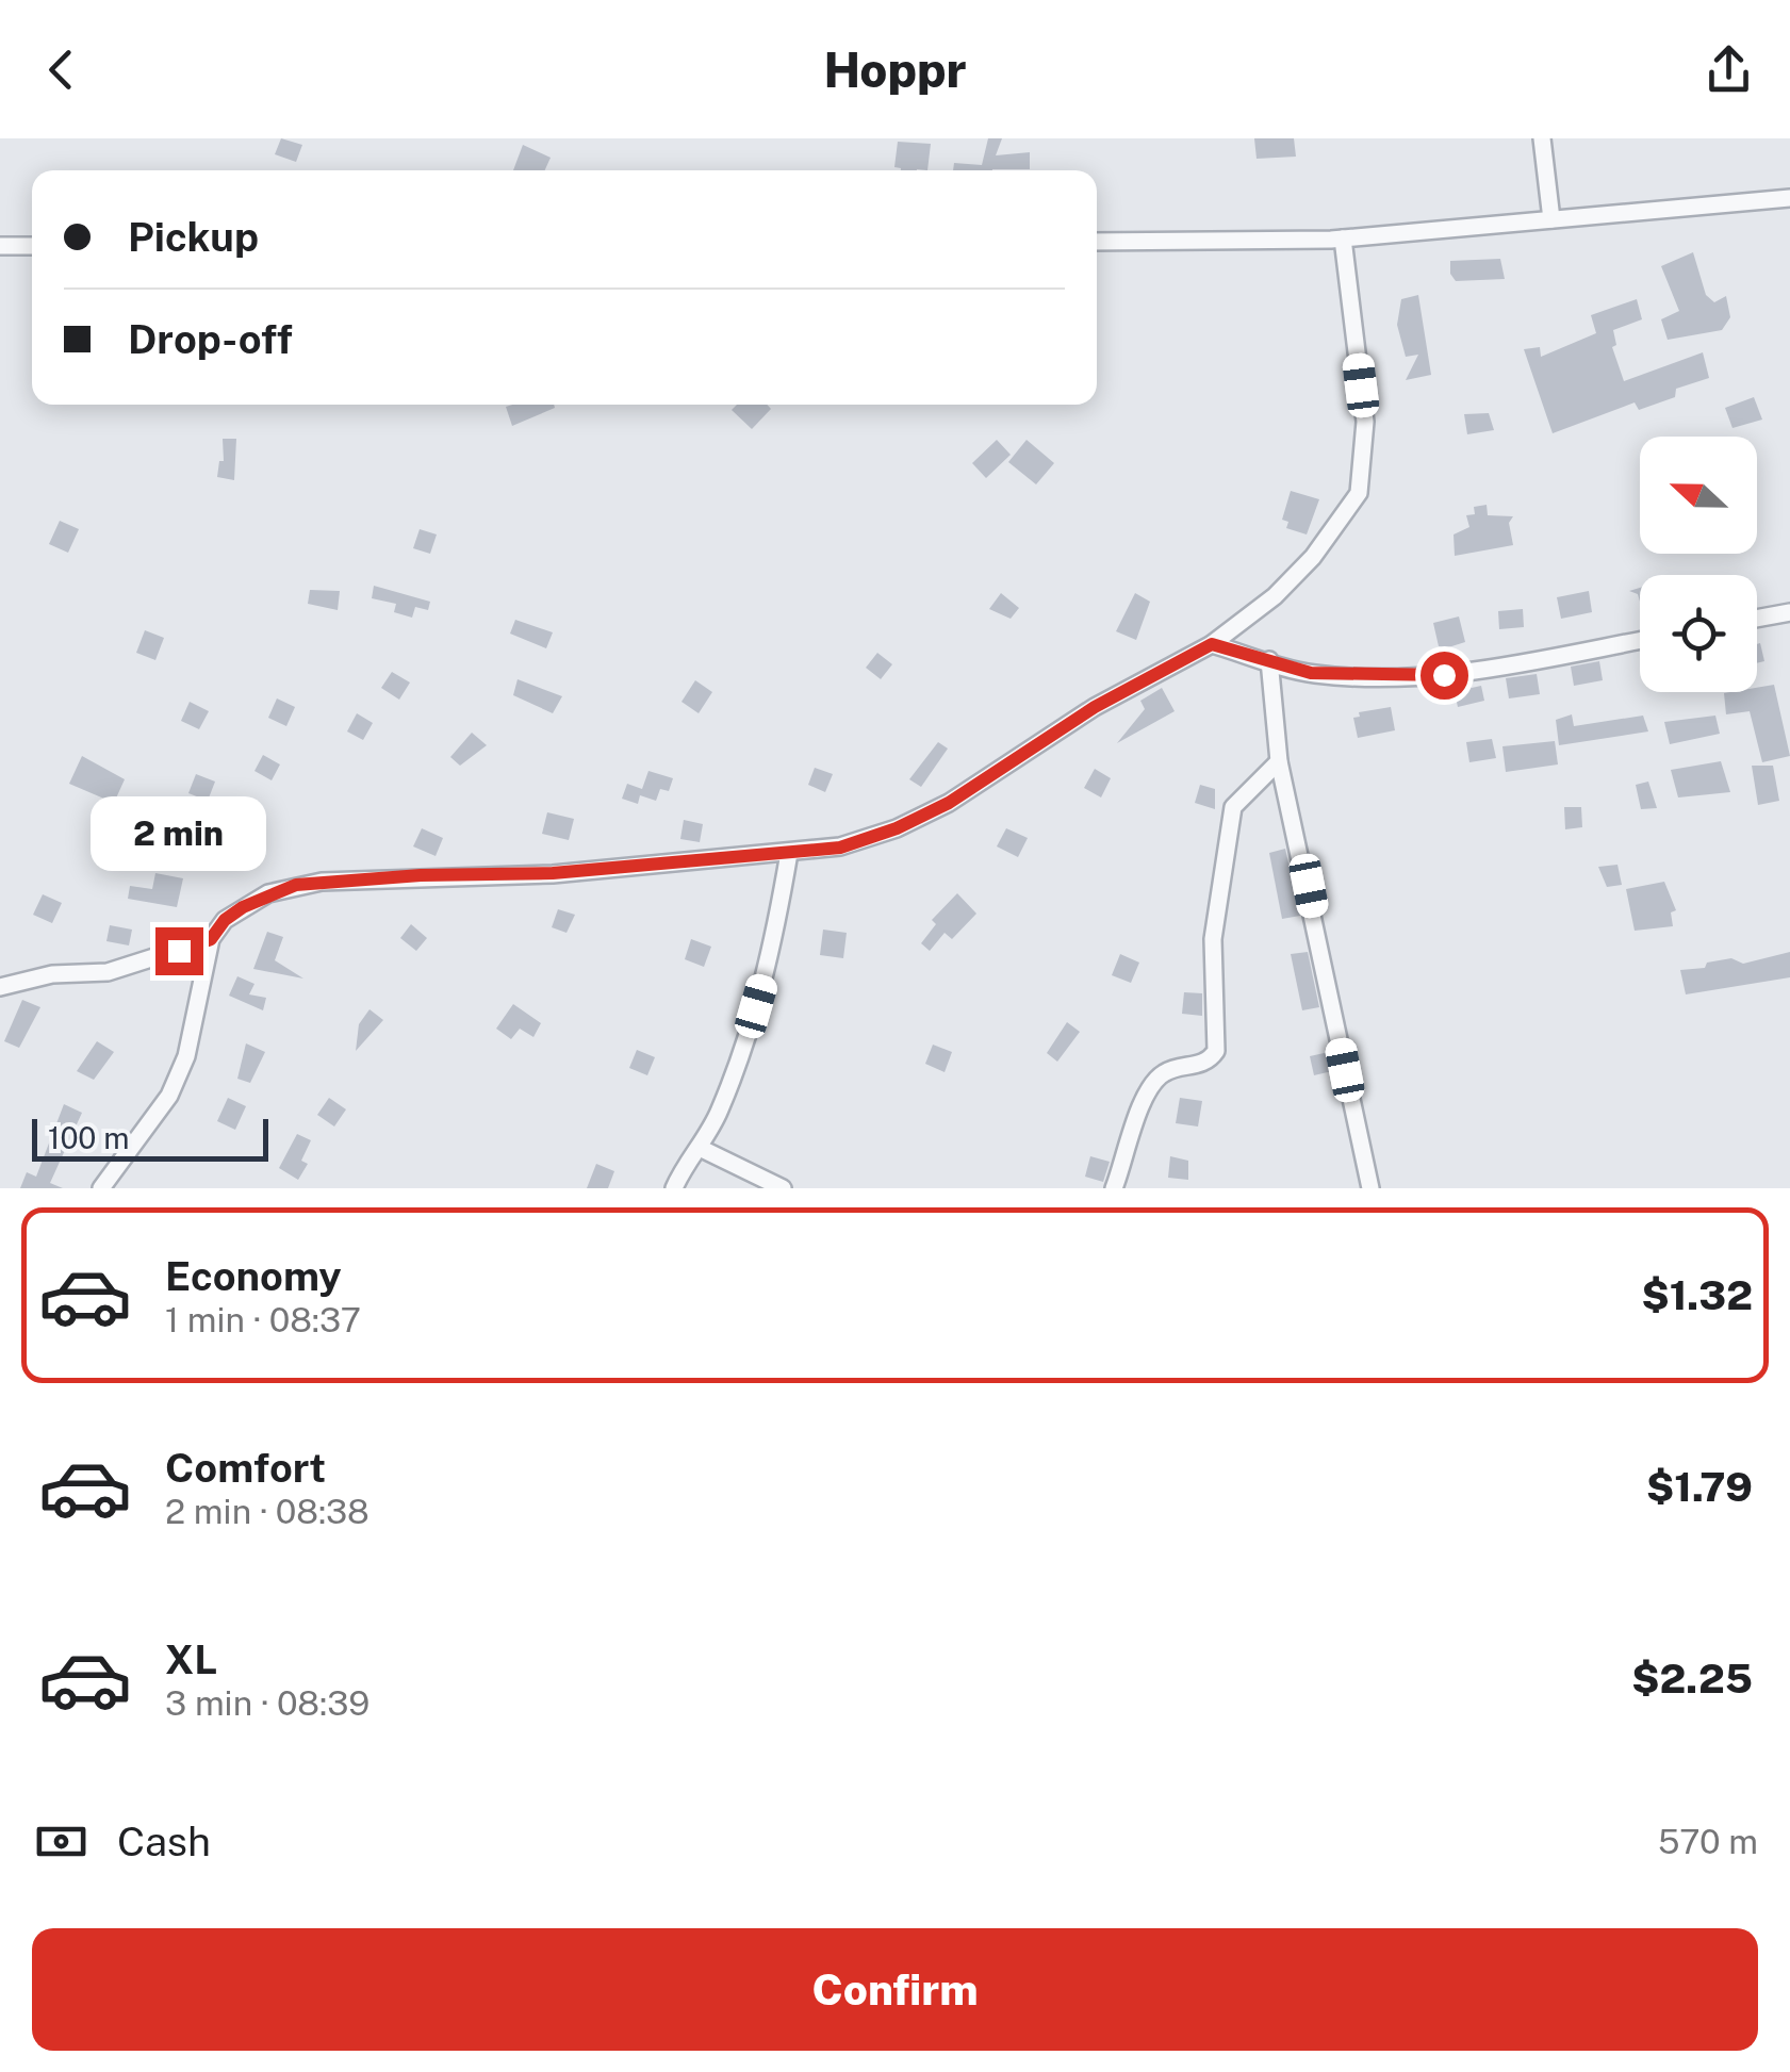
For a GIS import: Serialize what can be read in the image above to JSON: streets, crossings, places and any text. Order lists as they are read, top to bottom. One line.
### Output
{"scale_bar":"100 m","north":"left","page":{"header":"Hoppr","banner":["Pickup","Drop-off"],"bubble":"2 min","scale":"100 m","list":[{"name":"Economy","note":"1 min · 08:37","value":"$1.32"},{"name":"Comfort","note":"2 min · 08:38","value":"$1.79"},{"name":"XL","note":"3 min · 08:39","value":"$2.25"}],"pay":["Cash","570 m"],"buttons":"Confirm"}}
